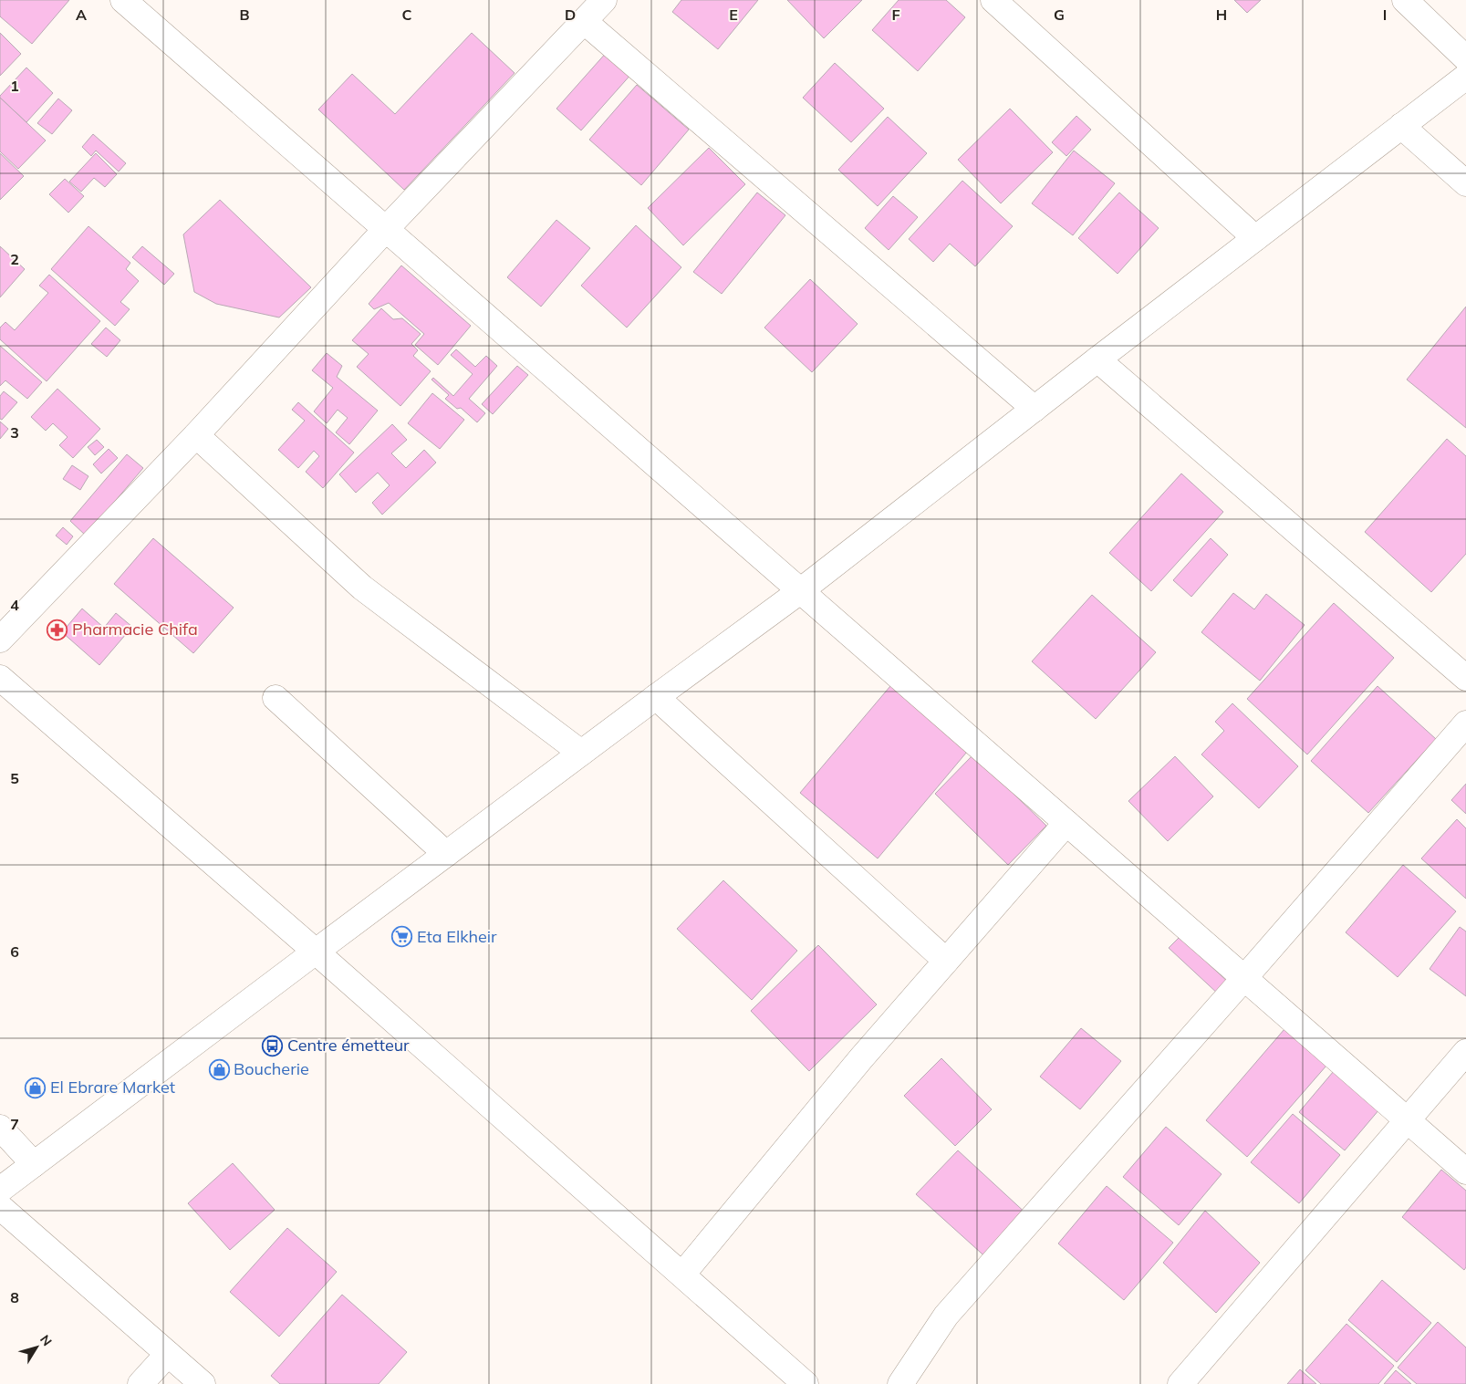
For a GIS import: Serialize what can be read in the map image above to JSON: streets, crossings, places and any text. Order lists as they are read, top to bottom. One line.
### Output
{"places":{"pharmacy":["Pharmacie Chifa"],"supermarket":["Eta Elkheir"],"bus stop":["Centre émetteur"],"shop":["Boucherie","El Ebrare Market"]},"north":"top right","grid":{"columns":["A","B","C","D","E","F","G","H","I"],"rows":["1","2","3","4","5","6","7","8"]}}
